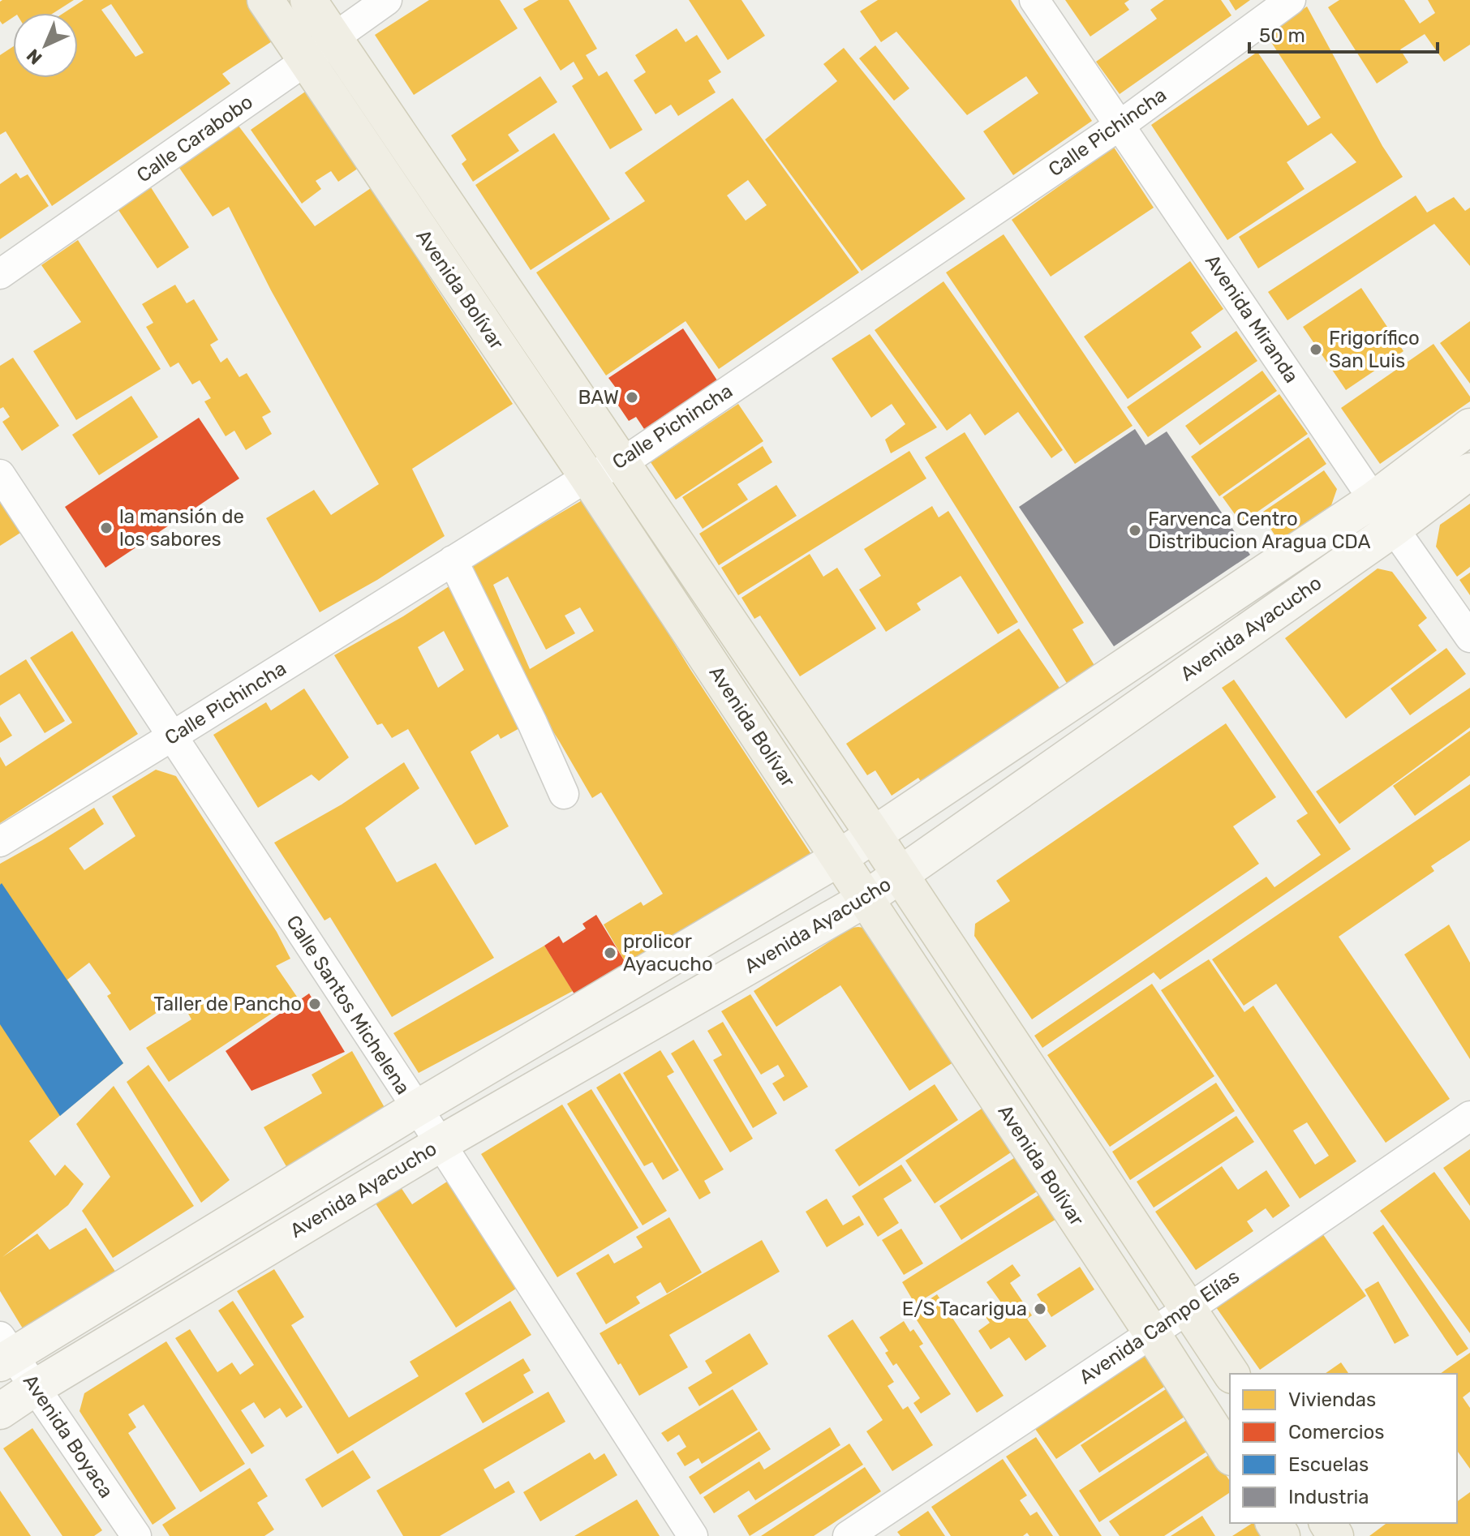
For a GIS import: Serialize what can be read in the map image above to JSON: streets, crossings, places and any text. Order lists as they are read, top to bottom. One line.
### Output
{"streets":{"main road":["Avenida Bolívar"],"street":["Calle Pichincha","Calle Carabobo","Avenida Miranda","Avenida Ayacucho","Calle Santos Michelena","Avenida Campo Elías","Avenida Boyaca"]},"crossings":[["Calle Pichincha","Avenida Bolívar"],["Calle Pichincha","Avenida Miranda"],["Calle Pichincha","Calle Santos Michelena"],["Calle Carabobo","Avenida Bolívar"],["Avenida Bolívar","Avenida Ayacucho"],["Avenida Bolívar","Avenida Campo Elías"],["Avenida Miranda","Avenida Ayacucho"],["Avenida Ayacucho","Calle Santos Michelena"],["Avenida Ayacucho","Avenida Boyaca"]],"places":["Frigorífico San Luis","BAW","la mansión de los sabores","Farvenca Centro Distribucion Aragua CDA","prolicor Ayacucho","Taller de Pancho","E/S Tacarigua"],"legend":["Viviendas","Comercios","Escuelas","Industria"],"scale_bar":"50 m","north":"bottom left"}
